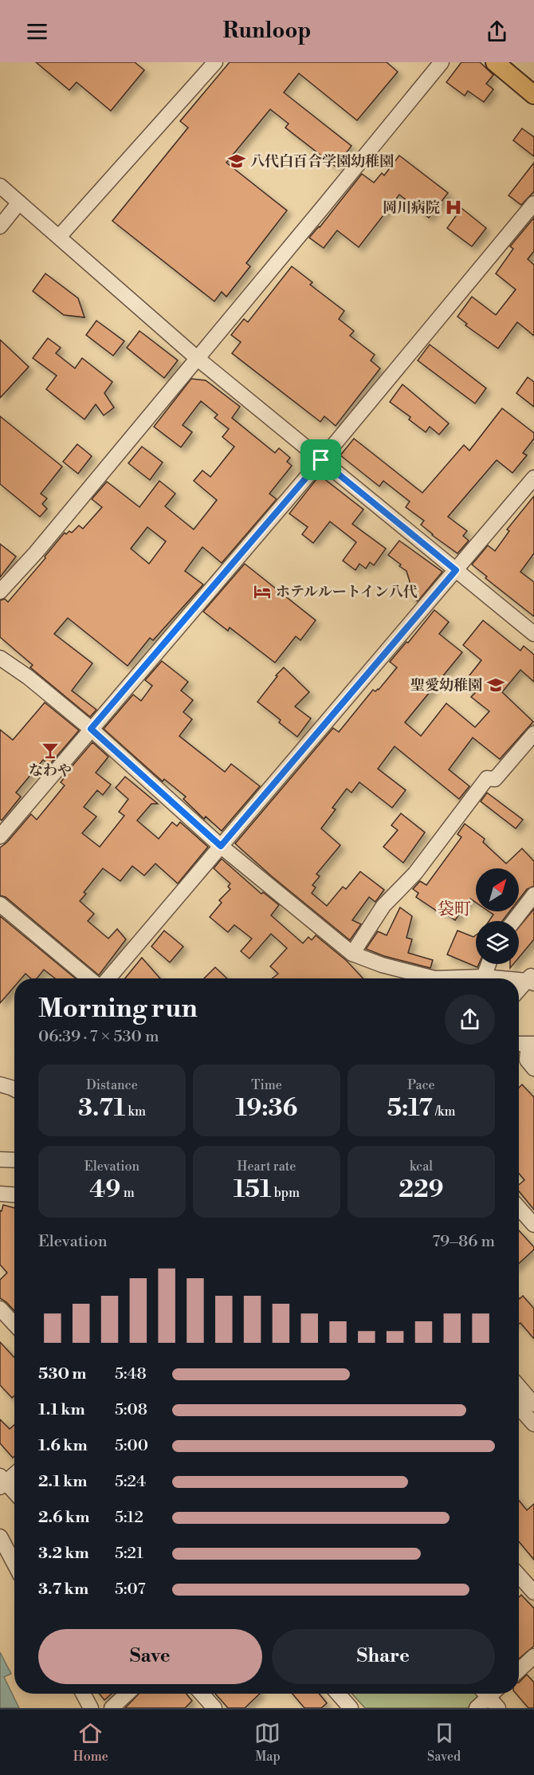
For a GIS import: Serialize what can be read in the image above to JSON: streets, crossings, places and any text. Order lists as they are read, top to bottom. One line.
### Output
{"districts":["袋町"],"places":{"school or university":["八代白百合学園幼稚園","聖愛幼稚園"],"hospital":["岡川病院"],"hotel":["ホテルルートイン八代"],"bar":["なわや"]},"north":"top right","page":{"header":"Runloop","heading":["Morning run","06:39 · 7 × 530 m"],"stats":[["Distance","3.71 km"],["Time","19:36"],["Pace","5:17 /km"],["Elevation","49 m"],["Heart rate","151 bpm"],["kcal","229"]],"chart":["Elevation","79–86 m"],"list":[{"name":"530 m","note":"5:48"},{"name":"1.1 km","note":"5:08"},{"name":"1.6 km","note":"5:00"},{"name":"2.1 km","note":"5:24"},{"name":"2.6 km","note":"5:12"},{"name":"3.2 km","note":"5:21"},{"name":"3.7 km","note":"5:07"}],"buttons":["Save","Share"],"tabs":["Home","Map","Saved"]}}
